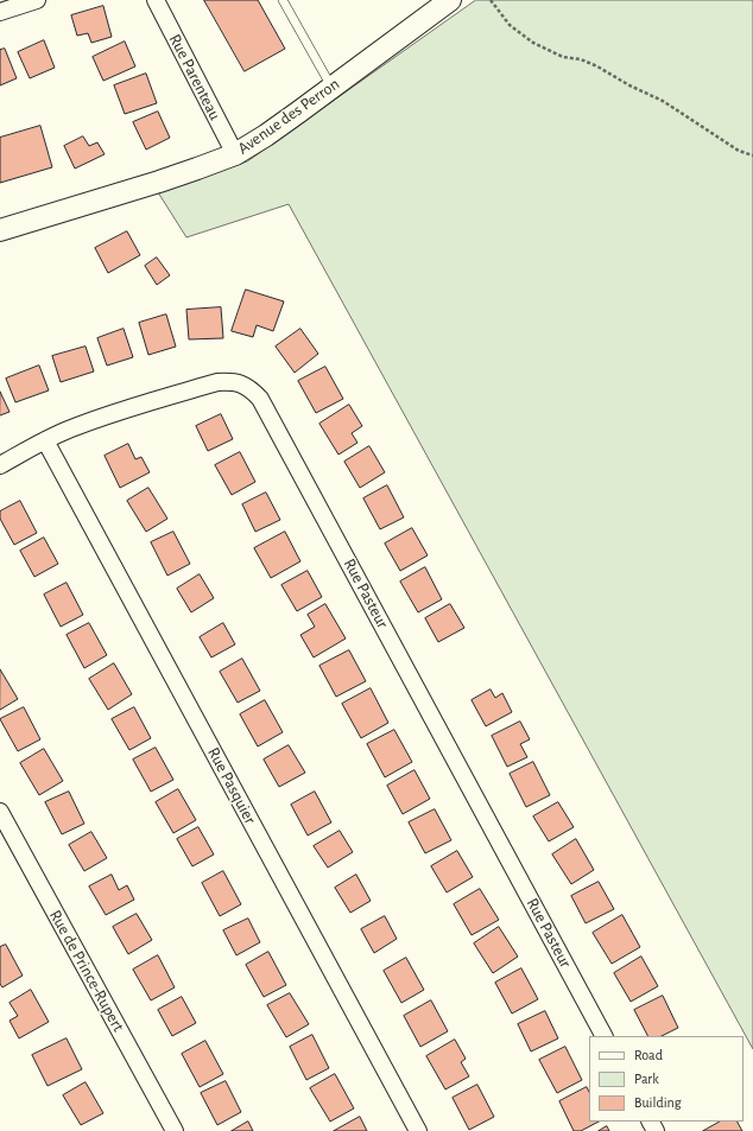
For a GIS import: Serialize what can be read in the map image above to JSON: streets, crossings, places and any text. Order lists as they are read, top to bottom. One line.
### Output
{"streets":{"street":["Rue Parenteau","Avenue des Perron","Rue Pasteur","Rue Pasquier","Rue de Prince-Rupert"]},"crossings":[["Rue Parenteau","Avenue des Perron"],["Rue Pasteur","Rue Pasquier"]],"legend":["Road","Park","Building"]}
